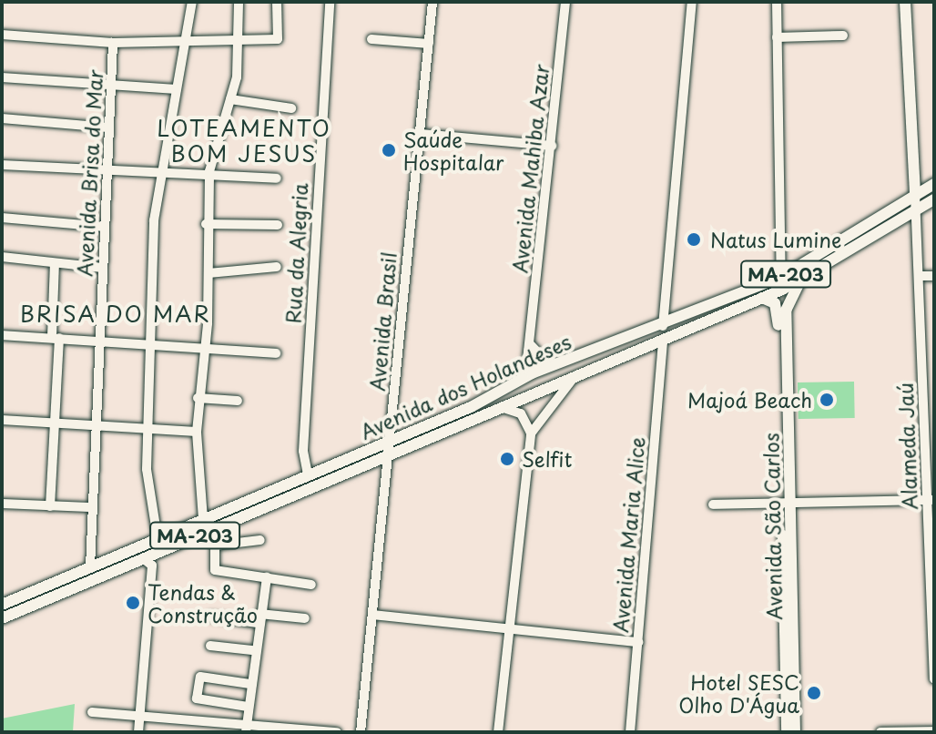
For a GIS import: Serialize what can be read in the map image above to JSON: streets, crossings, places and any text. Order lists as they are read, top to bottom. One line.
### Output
{"streets":{"main road":["MA-203","Avenida dos Holandeses","Avenida São Carlos"],"street":["Avenida Mahiba Azar","Avenida Brisa do Mar","Rua da Alegria","Avenida Brasil","Alameda Jaú","Avenida Maria Alice"]},"crossings":[["Avenida Mahiba Azar","Avenida dos Holandeses"],["Avenida Brisa do Mar","Avenida dos Holandeses"],["Rua da Alegria","Avenida dos Holandeses"],["Avenida Brasil","Avenida dos Holandeses"],["Avenida dos Holandeses","Alameda Jaú"],["Avenida dos Holandeses","Avenida São Carlos"],["Avenida dos Holandeses","Avenida Maria Alice"]],"districts":["LOTEAMENTO BOM JESUS","BRISA DO MAR"],"places":["Saúde Hospitalar","Natus Lumine","Majoá Beach","Selfit","Tendas & Construção","Hotel SESC Olho D'Água"]}
